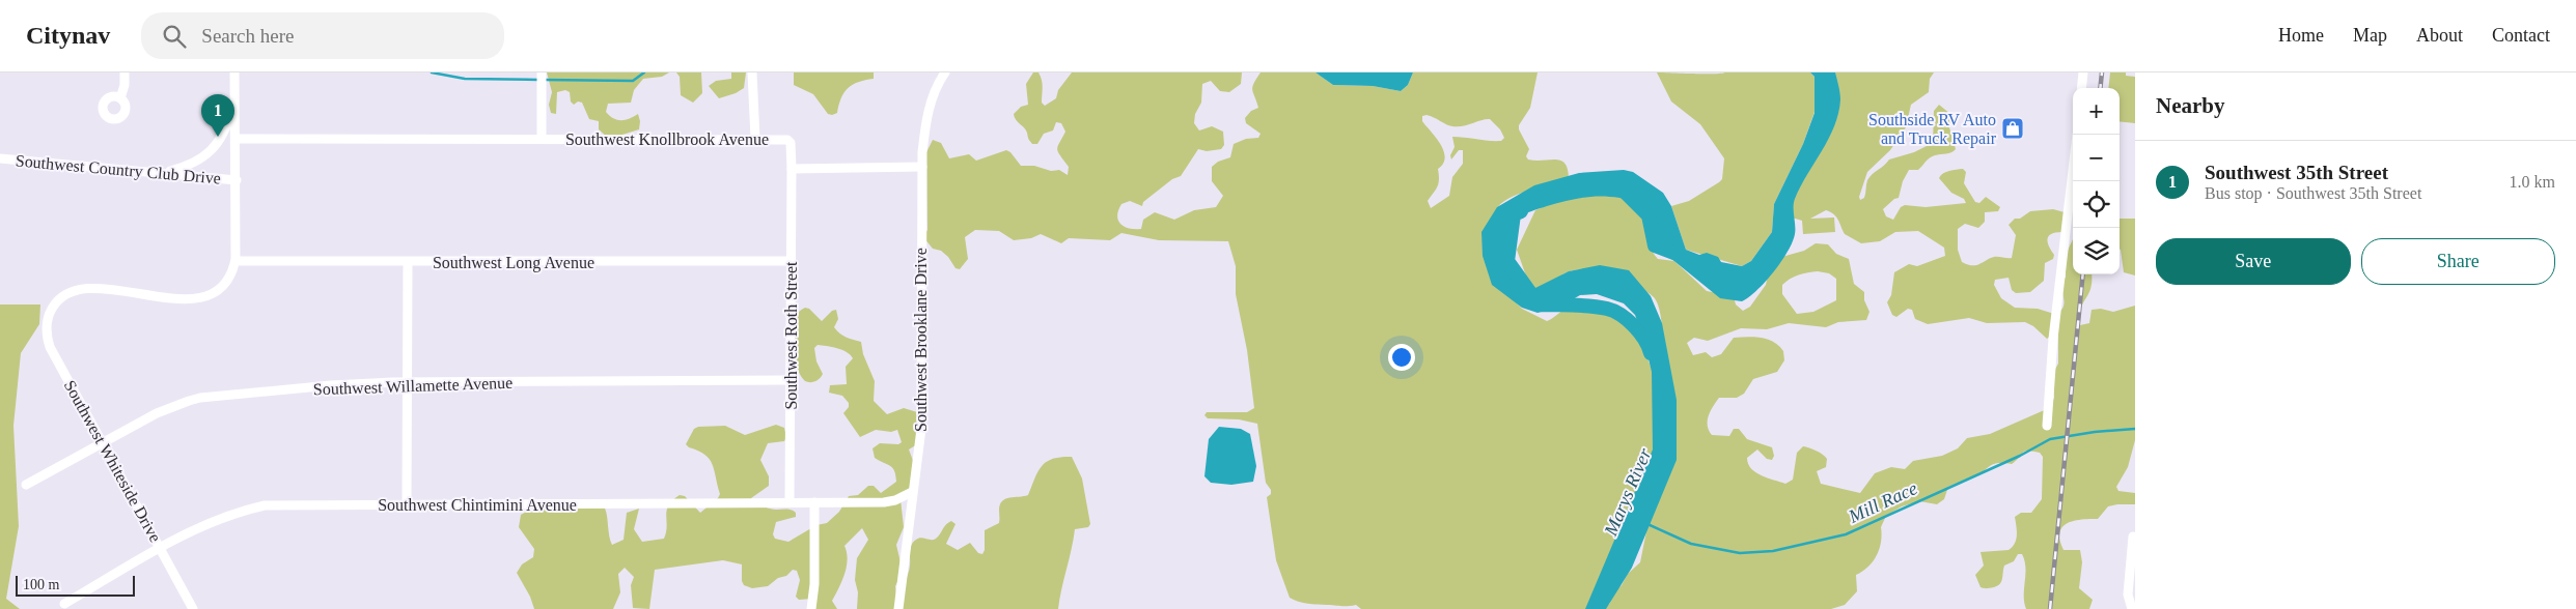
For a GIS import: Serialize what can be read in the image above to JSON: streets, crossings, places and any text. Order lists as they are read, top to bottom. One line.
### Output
{"streets":{"street":["Southwest Knollbrook Avenue","Southwest Country Club Drive","Southwest Long Avenue","Southwest Roth Street","Southwest Brooklane Drive","Southwest Willamette Avenue","Southwest Whiteside Drive","Southwest Chintimini Avenue"]},"crossings":[["Southwest Knollbrook Avenue","Southwest Roth Street"],["Southwest Long Avenue","Southwest Roth Street"],["Southwest Long Avenue","Southwest Whiteside Drive"],["Southwest Roth Street","Southwest Willamette Avenue"],["Southwest Roth Street","Southwest Chintimini Avenue"],["Southwest Brooklane Drive","Southwest Chintimini Avenue"],["Southwest Willamette Avenue","Southwest Whiteside Drive"],["Southwest Whiteside Drive","Southwest Chintimini Avenue"]],"water":["Marys River","Mill Race"],"places":{"shop":["Southside RV Auto and Truck Repair"]},"scale_bar":"100 m","page":{"header":"Citynav","search":"Search here","nav":["Home","Map","About","Contact"],"heading":"Nearby","map_buttons":["+","−"],"pins":"1","list":[{"mark":"1","name":"Southwest 35th Street","note":"Bus stop · Southwest 35th Street","value":"1.0 km"}],"buttons":["Save","Share"],"scale":"100 m"}}
